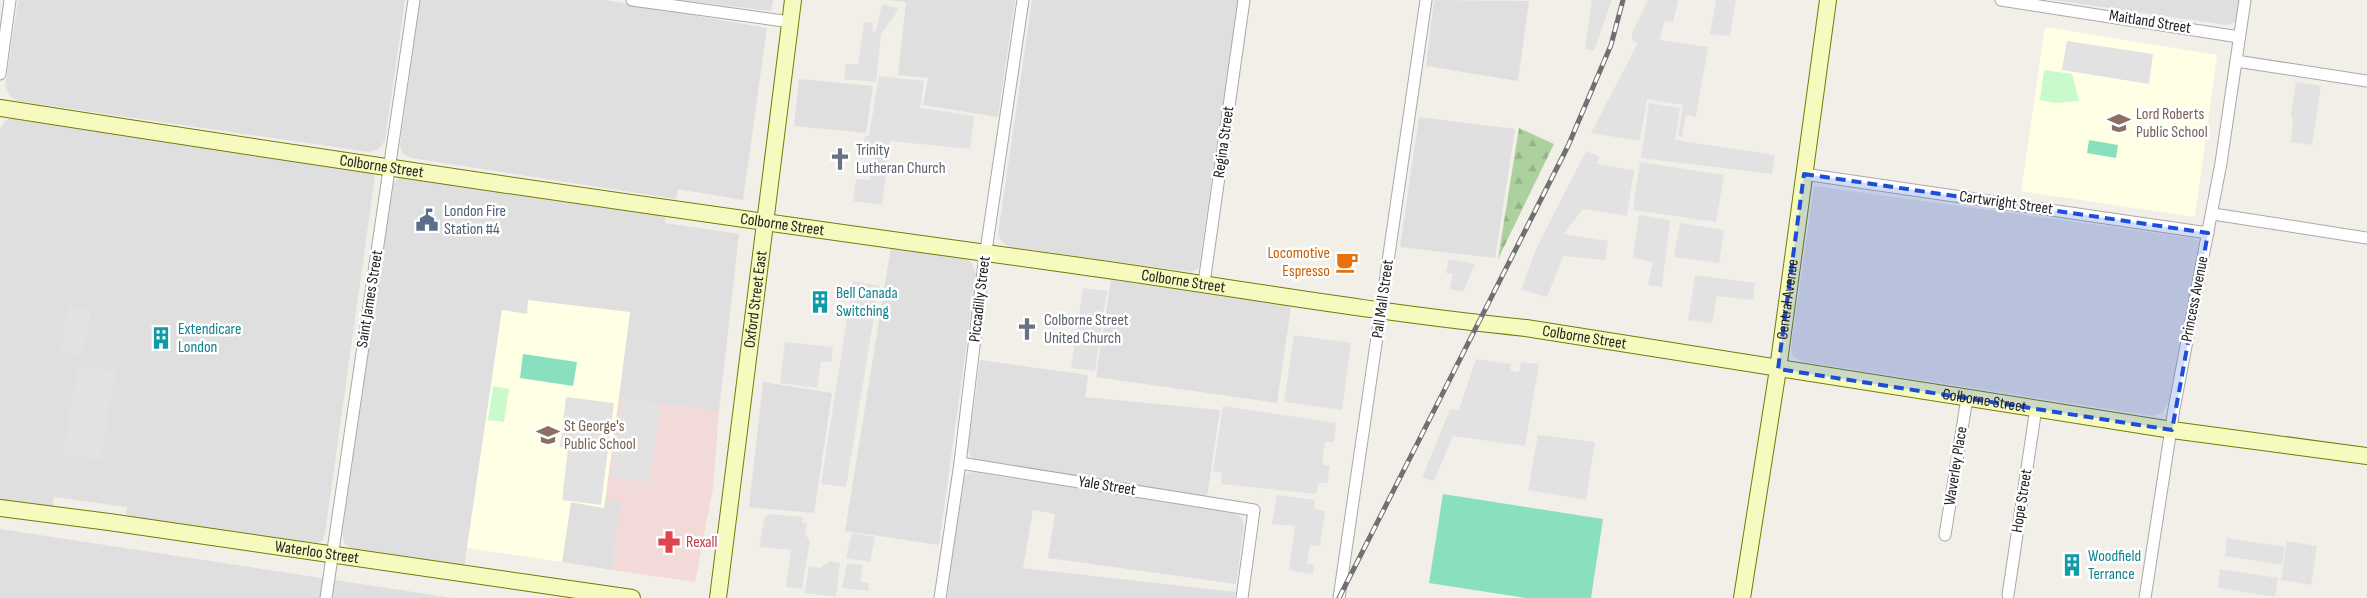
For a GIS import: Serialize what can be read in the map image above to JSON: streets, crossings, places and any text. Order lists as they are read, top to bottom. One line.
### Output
{"streets":{"street":["Maitland Street","Regina Street","Colborne Street","Cartwright Street","Saint James Street","Oxford Street East","Piccadilly Street","Pall Mall Street","Central Avenue","Princess Avenue","Waverley Place","Yale Street","Hope Street","Waterloo Street"]},"crossings":[["Maitland Street","Princess Avenue"],["Regina Street","Colborne Street"],["Colborne Street","Saint James Street"],["Colborne Street","Oxford Street East"],["Colborne Street","Piccadilly Street"],["Colborne Street","Pall Mall Street"],["Colborne Street","Central Avenue"],["Colborne Street","Princess Avenue"],["Colborne Street","Waverley Place"],["Colborne Street","Hope Street"],["Cartwright Street","Central Avenue"],["Cartwright Street","Princess Avenue"],["Saint James Street","Waterloo Street"],["Piccadilly Street","Yale Street"]],"places":{"school or university":["Lord Roberts Public School","St George's Public School"],"church":["Trinity Lutheran Church","Colborne Street United Church"],"public building":["London Fire Station #4"],"cafe":["Locomotive Espresso"],"building":["Bell Canada Switching","Extendicare London","Woodfield Terrance"],"pharmacy":["Rexall"]}}
